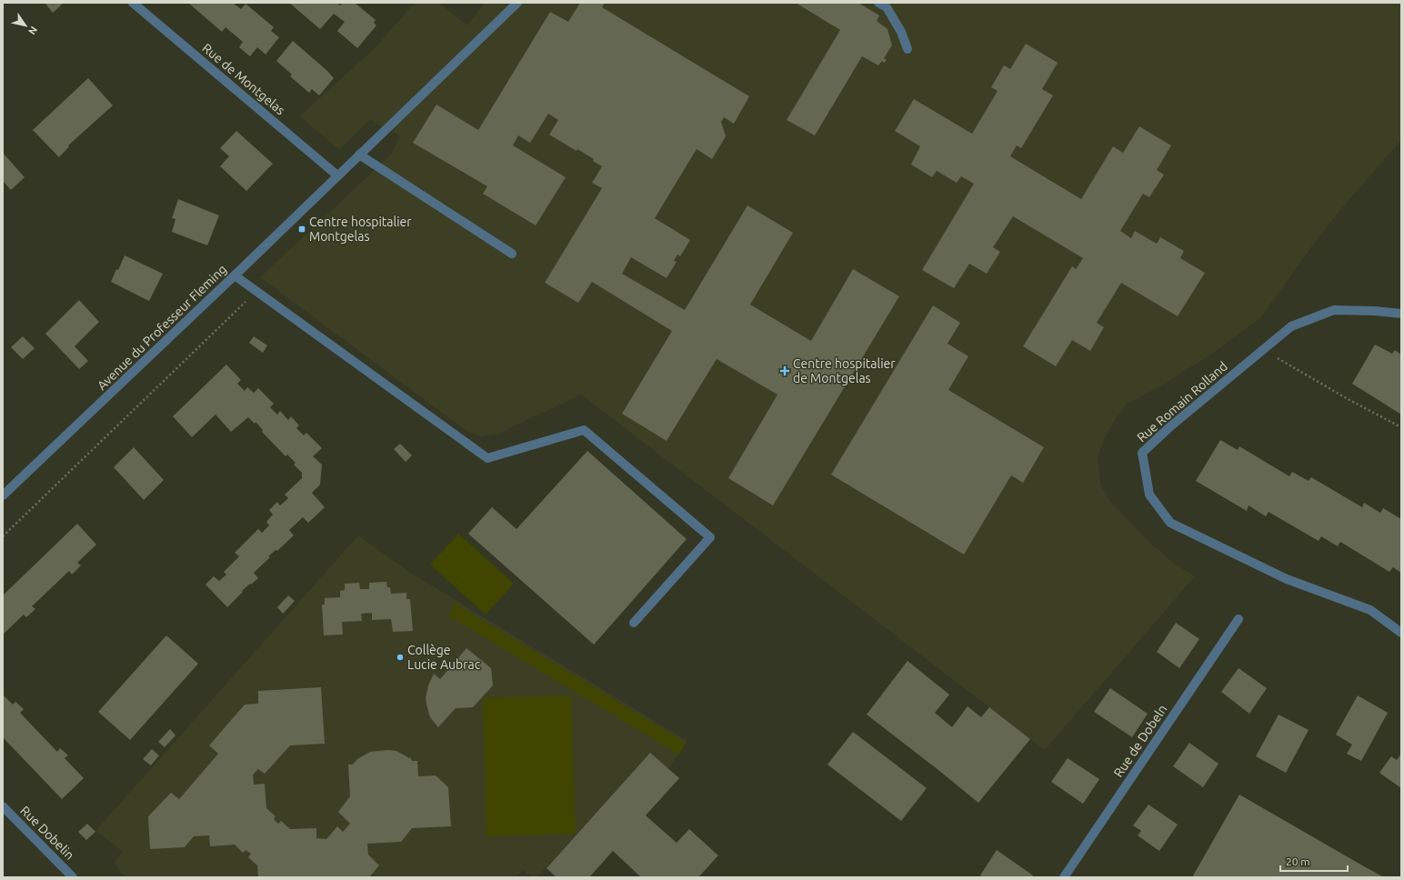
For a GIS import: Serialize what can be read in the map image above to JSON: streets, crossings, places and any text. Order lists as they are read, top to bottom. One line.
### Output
{"streets":{"street":["Rue de Montgelas","Avenue du Professeur Fleming","Rue Romain Rolland","Rue de Dobeln","Rue Dobelin"]},"crossings":[["Rue de Montgelas","Avenue du Professeur Fleming"]],"places":{"transit":["Centre hospitalier Montgelas"],"health":["Centre hospitalier de Montgelas"],"other":["Collège Lucie Aubrac"]},"scale_bar":"20 m","north":"bottom right"}
